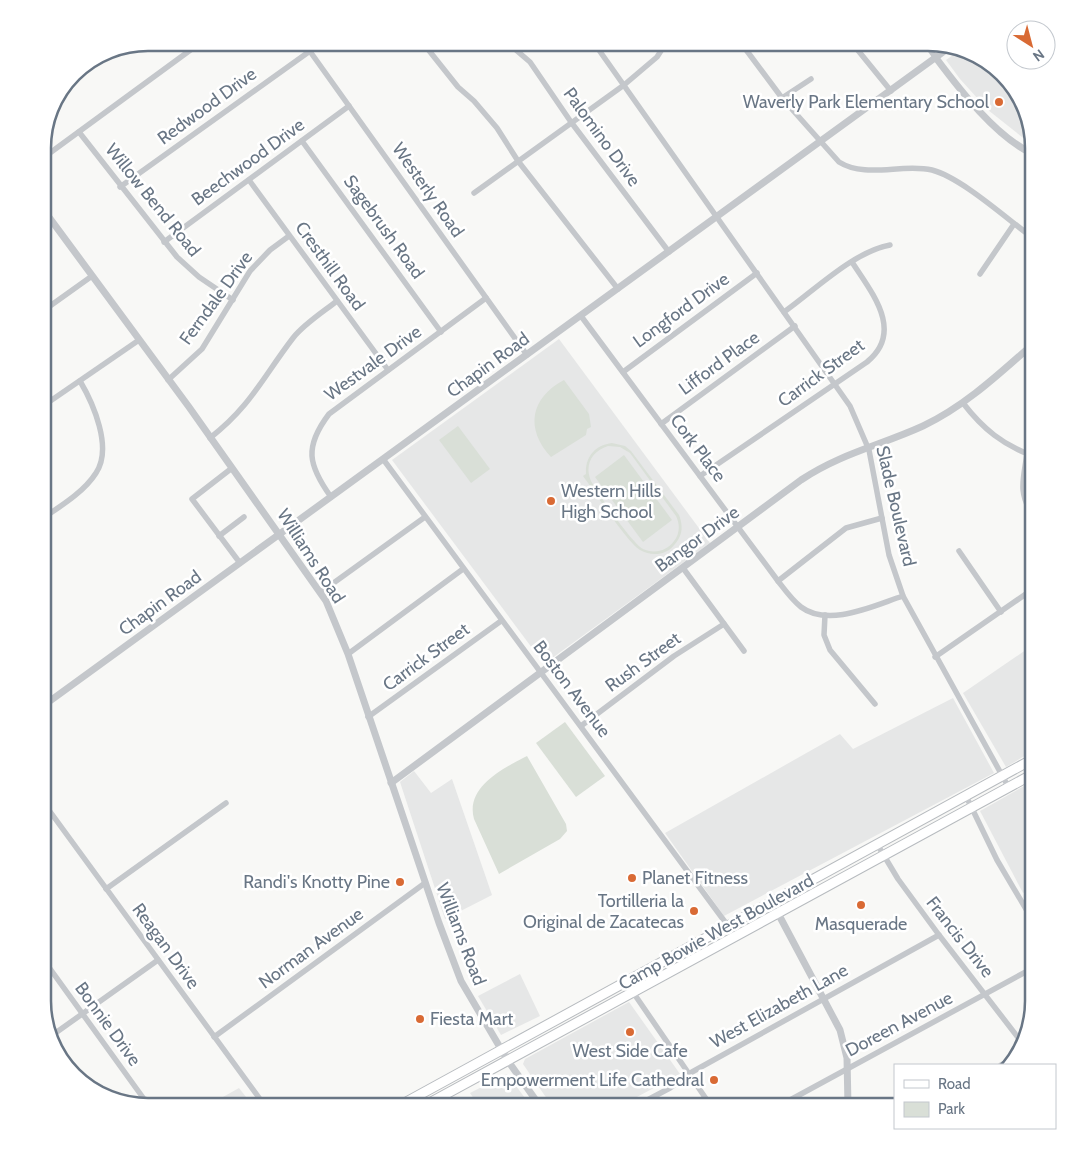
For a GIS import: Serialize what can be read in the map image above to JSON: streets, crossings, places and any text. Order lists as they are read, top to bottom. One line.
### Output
{"streets":{"main road":["Camp Bowie West Boulevard"],"street":["Redwood Drive","Palomino Drive","Beechwood Drive","Westerly Road","Willow Bend Road","Sagebrush Road","Cresthill Road","Ferndale Drive","Longford Drive","Westvale Drive","Lifford Place","Chapin Road","Carrick Street","Cork Place","Slade Boulevard","Bangor Drive","Williams Road","Rush Street","Boston Avenue","Francis Drive","Reagan Drive","Norman Avenue","West Elizabeth Lane","Bonnie Drive","Doreen Avenue"]},"crossings":[["Redwood Drive","Westerly Road"],["Redwood Drive","Willow Bend Road"],["Palomino Drive","Chapin Road"],["Beechwood Drive","Westerly Road"],["Beechwood Drive","Willow Bend Road"],["Beechwood Drive","Sagebrush Road"],["Beechwood Drive","Cresthill Road"],["Westerly Road","Westvale Drive"],["Westerly Road","Chapin Road"],["Willow Bend Road","Ferndale Drive"],["Sagebrush Road","Westvale Drive"],["Cresthill Road","Ferndale Drive"],["Cresthill Road","Westvale Drive"],["Ferndale Drive","Williams Road"],["Longford Drive","Cork Place"],["Longford Drive","Slade Boulevard"],["Westvale Drive","Chapin Road"],["Lifford Place","Cork Place"],["Lifford Place","Slade Boulevard"],["Chapin Road","Cork Place"],["Chapin Road","Slade Boulevard"],["Chapin Road","Williams Road"],["Chapin Road","Boston Avenue"],["Carrick Street","Cork Place"],["Carrick Street","Slade Boulevard"],["Carrick Street","Williams Road"],["Carrick Street","Boston Avenue"],["Cork Place","Slade Boulevard"],["Cork Place","Bangor Drive"],["Slade Boulevard","Bangor Drive"],["Slade Boulevard","Camp Bowie West Boulevard"],["Bangor Drive","Williams Road"],["Bangor Drive","Boston Avenue"],["Williams Road","Camp Bowie West Boulevard"],["Williams Road","Norman Avenue"],["Rush Street","Boston Avenue"],["Boston Avenue","Camp Bowie West Boulevard"],["Camp Bowie West Boulevard","Francis Drive"],["Francis Drive","West Elizabeth Lane"],["Francis Drive","Doreen Avenue"],["Reagan Drive","Norman Avenue"]],"places":["Waverly Park Elementary School","Western Hills High School","Planet Fitness","Randi's Knotty Pine","Masquerade","Tortilleria la Original de Zacatecas","Fiesta Mart","West Side Cafe","Empowerment Life Cathedral"],"legend":["Road","Park"],"north":"bottom right"}
